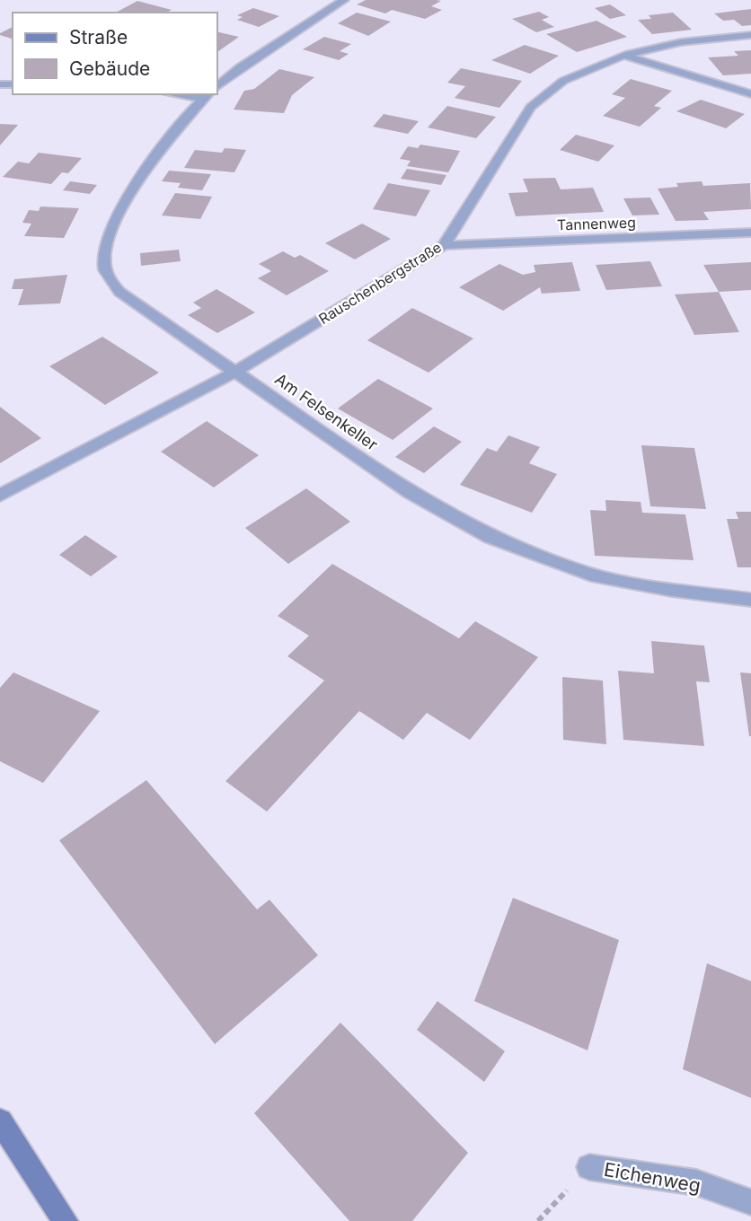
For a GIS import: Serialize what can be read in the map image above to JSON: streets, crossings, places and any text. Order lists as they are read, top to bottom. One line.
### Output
{"streets":{"street":["Tannenweg","Rauschenbergstraße","Am Felsenkeller","Eichenweg"]},"crossings":[["Tannenweg","Rauschenbergstraße"],["Rauschenbergstraße","Am Felsenkeller"]],"legend":["Straße","Gebäude"]}
